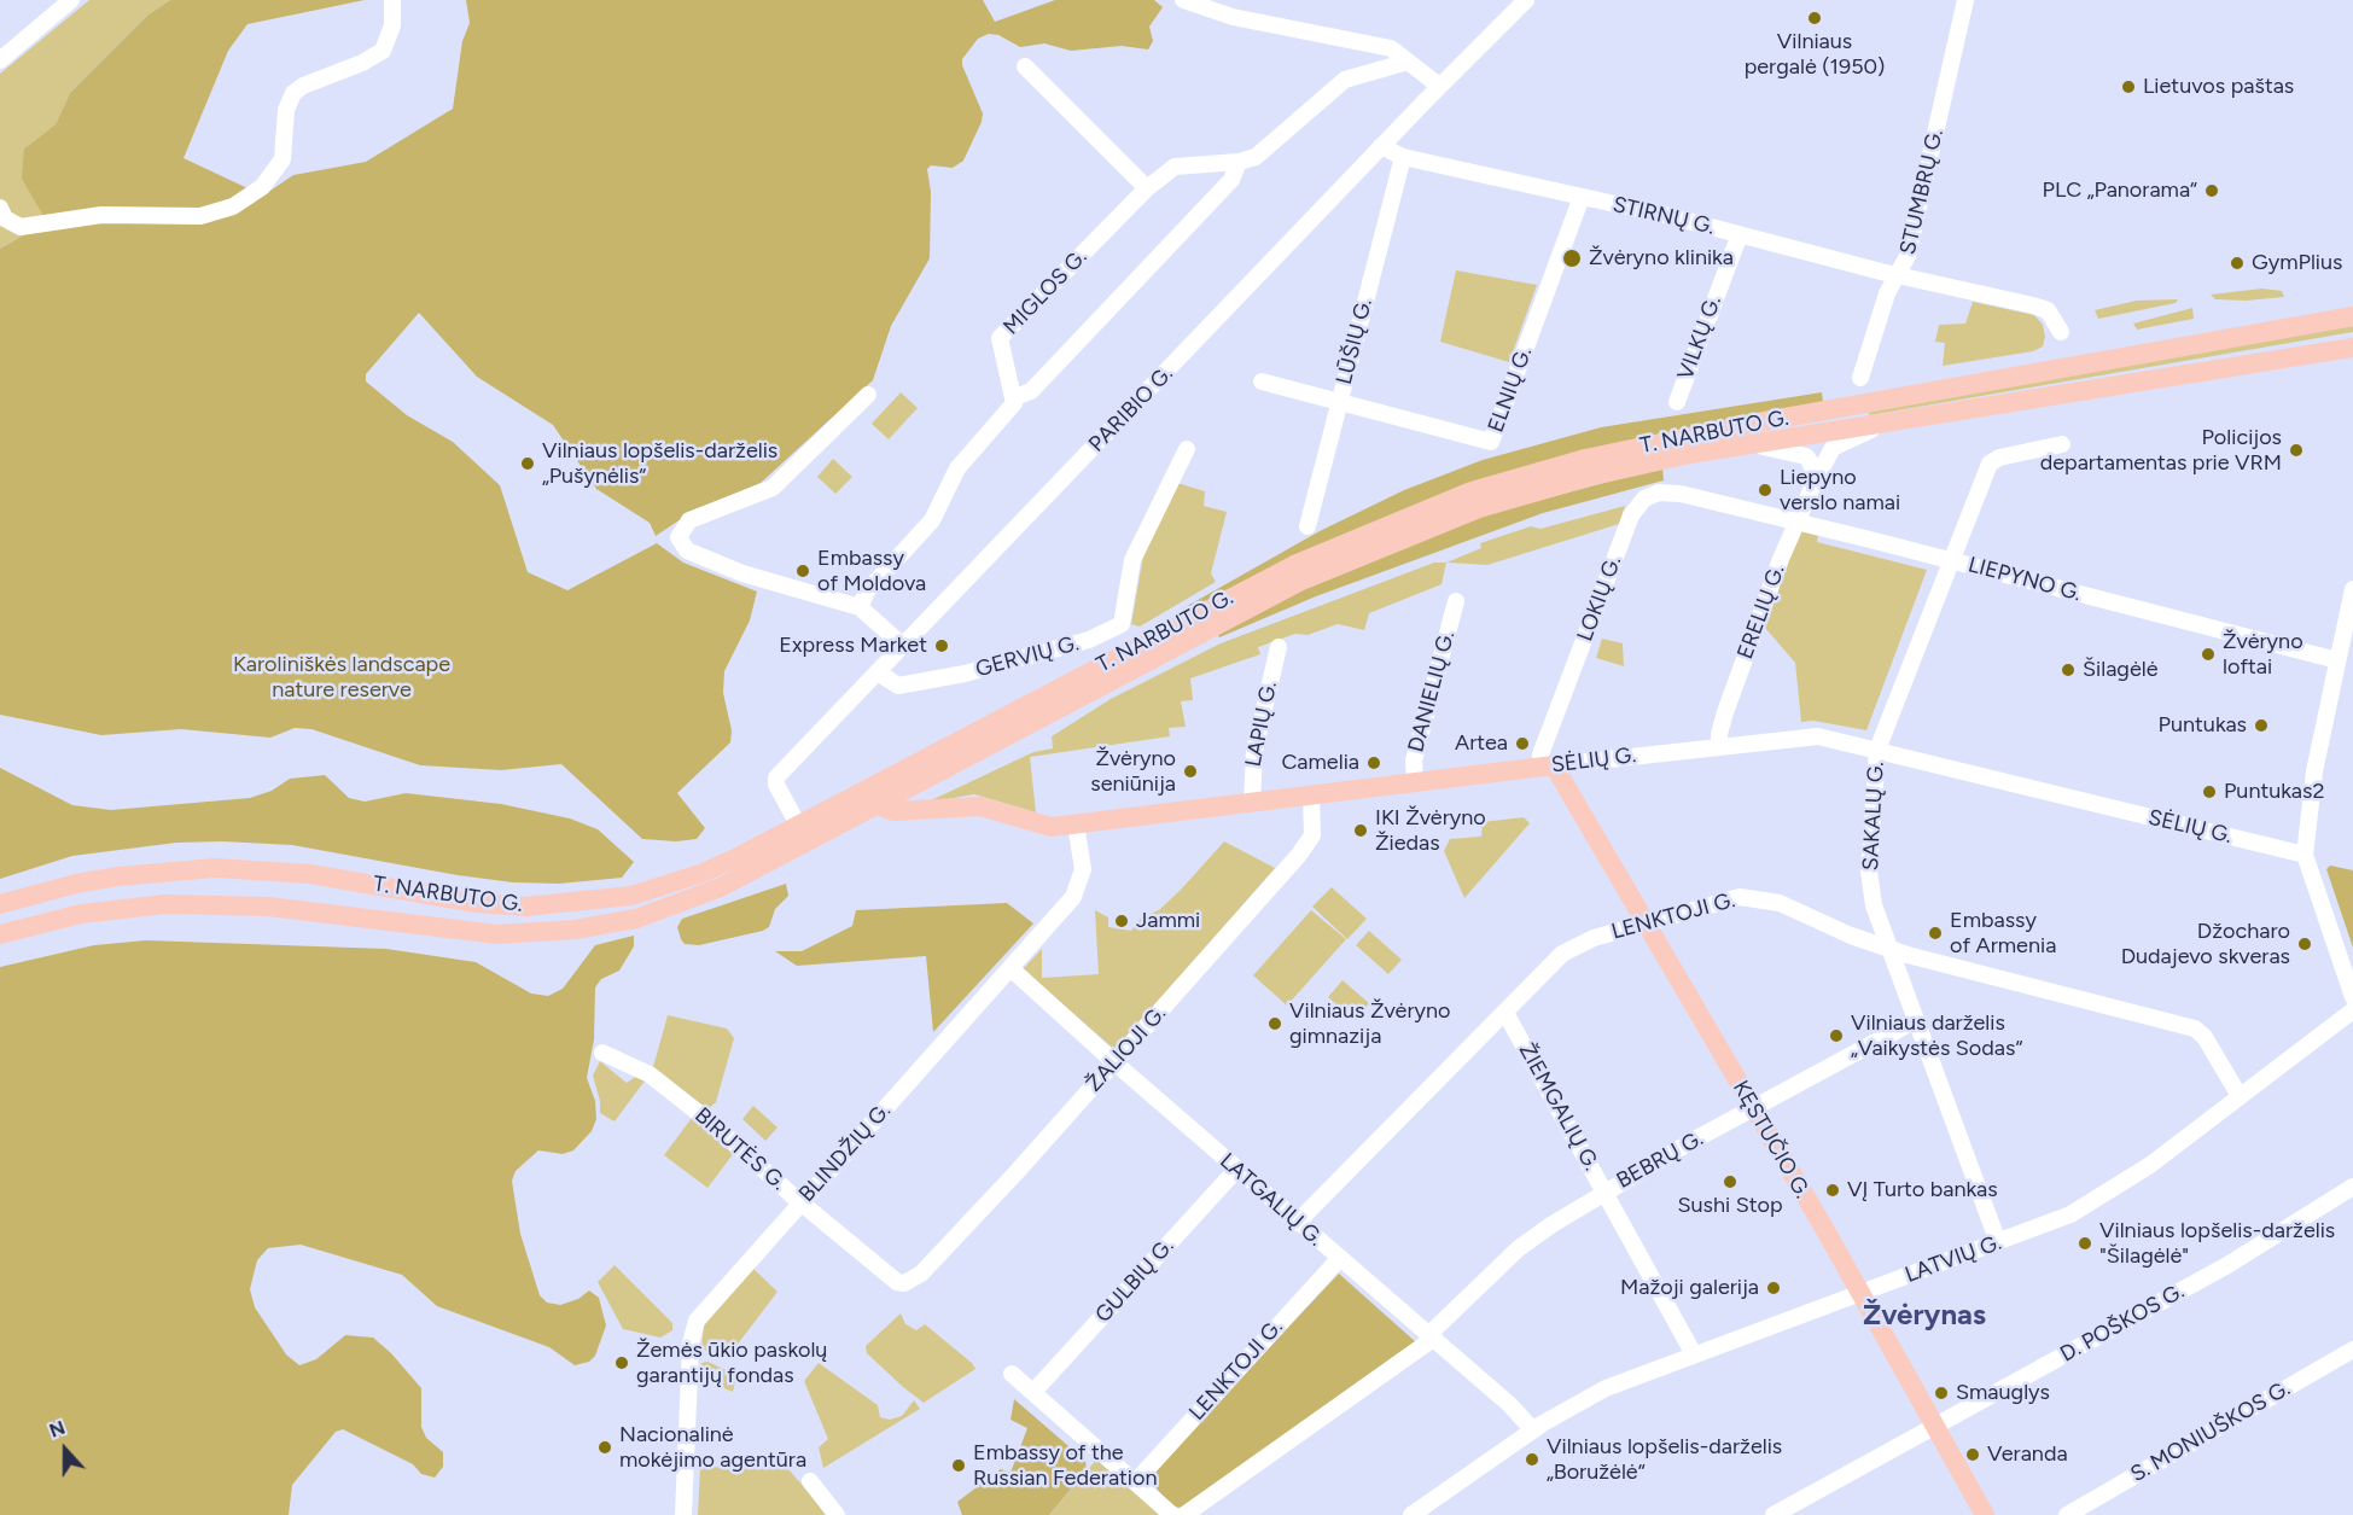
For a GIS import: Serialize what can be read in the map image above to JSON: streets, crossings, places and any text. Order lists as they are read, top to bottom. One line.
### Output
{"streets":{"main road":["T. NARBUTO G.","SĖLIŲ G.","KĘSTUČIO G."],"street":["STUMBRŲ G.","STIRNŲ G.","MIGLOS G.","VILKŲ G.","LŪŠIŲ G.","ELNIŲ G.","PARIBIO G.","LIEPYNO G.","LOKIŲ G.","ERELIŲ G.","GERVIŲ G.","DANIELIŲ G.","LAPIŲ G.","SAKALŲ G.","LENKTOJI G.","ŽALIOJI G.","ŽIEMGALIŲ G.","BIRUTĖS G.","BLINDŽIŲ G.","BEBRŲ G.","LATGALIŲ G.","LATVIŲ G.","GULBIŲ G.","D. POŠKOS G.","S. MONIUŠKOS G."]},"crossings":[["STUMBRŲ G.","STIRNŲ G."],["STIRNŲ G.","VILKŲ G."],["STIRNŲ G.","LŪŠIŲ G."],["STIRNŲ G.","ELNIŲ G."],["STIRNŲ G.","PARIBIO G."],["LŪŠIŲ G.","ELNIŲ G."],["PARIBIO G.","T. NARBUTO G."],["PARIBIO G.","GERVIŲ G."],["T. NARBUTO G.","ERELIŲ G."],["T. NARBUTO G.","SĖLIŲ G."],["LIEPYNO G.","LOKIŲ G."],["LIEPYNO G.","ERELIŲ G."],["LIEPYNO G.","SAKALŲ G."],["LOKIŲ G.","SĖLIŲ G."],["LOKIŲ G.","KĘSTUČIO G."],["ERELIŲ G.","SĖLIŲ G."],["DANIELIŲ G.","SĖLIŲ G."],["LAPIŲ G.","SĖLIŲ G."],["SĖLIŲ G.","SAKALŲ G."],["SĖLIŲ G.","ŽALIOJI G."],["SĖLIŲ G.","KĘSTUČIO G."],["SĖLIŲ G.","BLINDŽIŲ G."],["SAKALŲ G.","LENKTOJI G."],["SAKALŲ G.","BEBRŲ G."],["SAKALŲ G.","LATVIŲ G."],["LENKTOJI G.","ŽIEMGALIŲ G."],["LENKTOJI G.","KĘSTUČIO G."],["LENKTOJI G.","LATGALIŲ G."],["LENKTOJI G.","LATVIŲ G."],["ŽALIOJI G.","BIRUTĖS G."],["ŽALIOJI G.","LATGALIŲ G."],["ŽIEMGALIŲ G.","BEBRŲ G."],["ŽIEMGALIŲ G.","LATVIŲ G."],["KĘSTUČIO G.","BEBRŲ G."],["KĘSTUČIO G.","LATVIŲ G."],["KĘSTUČIO G.","D. POŠKOS G."],["BIRUTĖS G.","BLINDŽIŲ G."],["BLINDŽIŲ G.","LATGALIŲ G."],["BEBRŲ G.","LATGALIŲ G."],["LATGALIŲ G.","LATVIŲ G."],["LATGALIŲ G.","GULBIŲ G."]],"districts":["Žvėrynas"],"parks":["Karoliniškės landscape nature reserve"],"places":["Vilniaus pergalė (1950)","Lietuvos paštas","PLC „Panorama“","Žvėryno klinika","GymPlius","Policijos departamentas prie VRM","Vilniaus lopšelis-darželis „Pušynėlis“","Liepyno verslo namai","Embassy of Moldova","Express Market","Žvėryno loftai","Šilagėlė","Puntukas","Artea","Camelia","Žvėryno seniūnija","Puntukas2","IKI Žvėryno Žiedas","Jammi","Embassy of Armenia","Džocharo Dudajevo skveras","Vilniaus Žvėryno gimnazija","Vilniaus darželis „Vaikystės Sodas“","Sushi Stop","VĮ Turto bankas","Vilniaus lopšelis-darželis \"Šilagėlė\"","Mažoji galerija","Žemės ūkio paskolų garantijų fondas","Smauglys","Nacionalinė mokėjimo agentūra","Veranda","Vilniaus lopšelis-darželis „Boružėlė“","Embassy of the Russian Federation"],"north":"top"}
